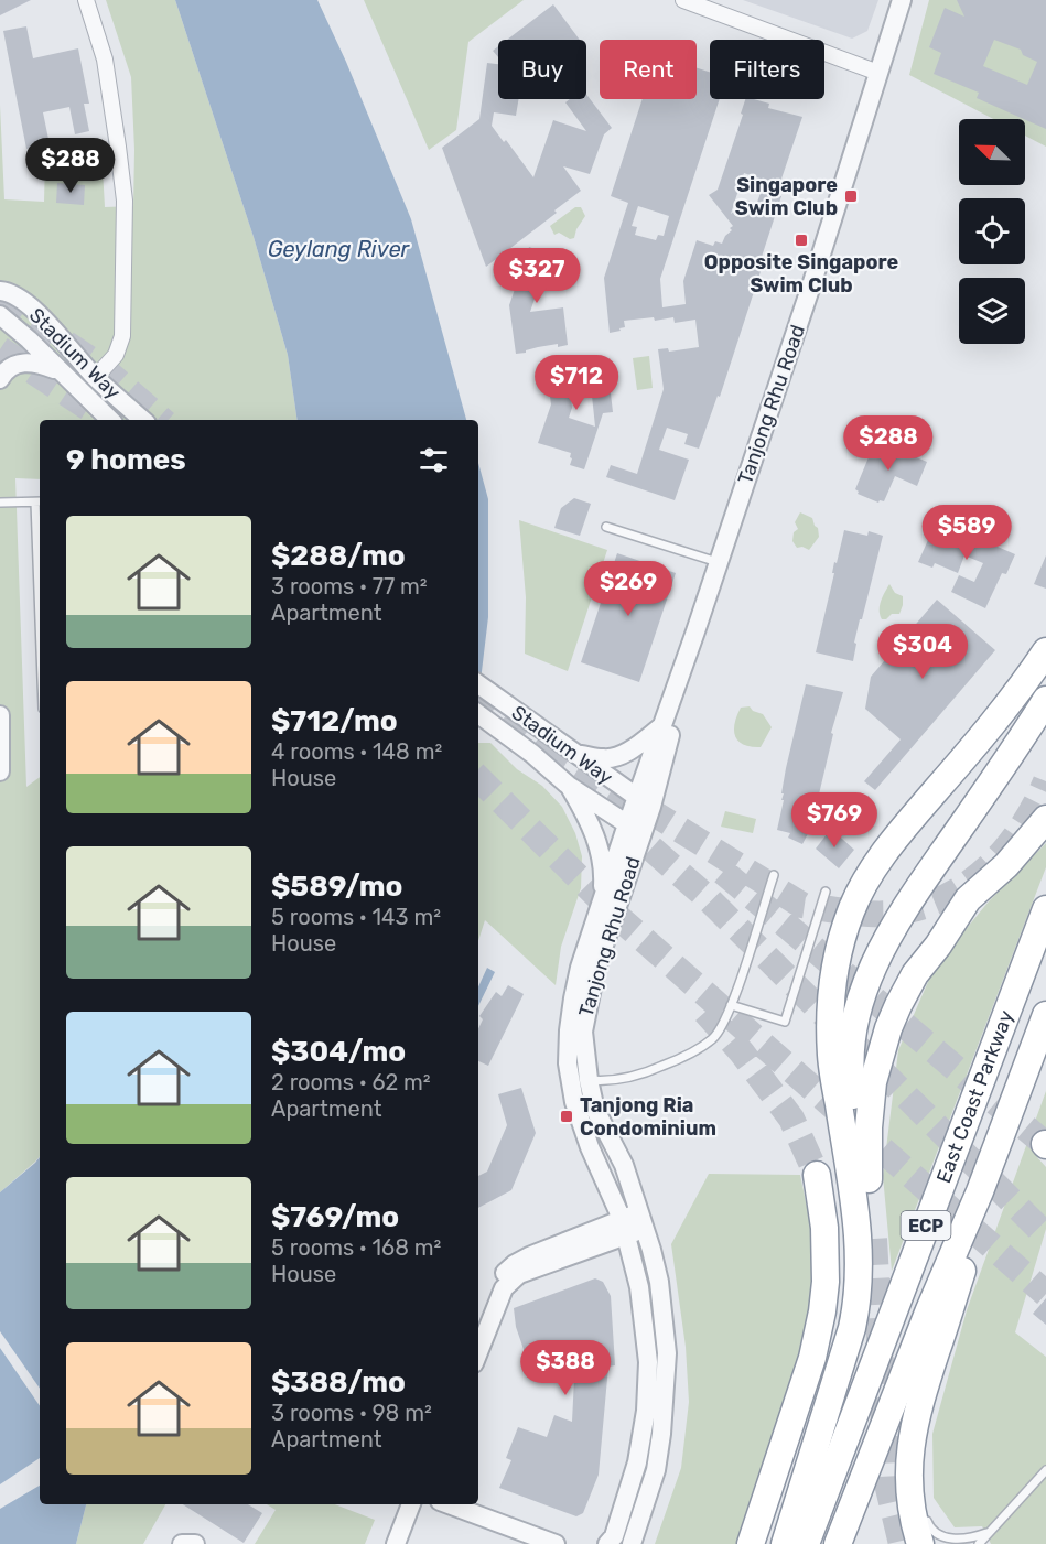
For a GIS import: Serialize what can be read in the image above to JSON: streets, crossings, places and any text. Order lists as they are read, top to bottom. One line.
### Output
{"streets":{"highway":["East Coast Parkway","ECP"],"street":["Stadium Way","Tanjong Rhu Road"]},"crossings":[["Stadium Way","Tanjong Rhu Road"]],"water":["Geylang River"],"places":{"transit":["Singapore Swim Club","Opposite Singapore Swim Club","Tanjong Ria Condominium"]},"north":"top left","page":{"chip":["Buy","Rent","Filters"],"price":["$288","$327","$712","$288","$589","$269","$304","$769","$388"],"heading":"9 homes","list":[{"name":"$288/mo","note":"3 rooms · 77 m² · Apartment"},{"name":"$712/mo","note":"4 rooms · 148 m² · House"},{"name":"$589/mo","note":"5 rooms · 143 m² · House"},{"name":"$304/mo","note":"2 rooms · 62 m² · Apartment"},{"name":"$769/mo","note":"5 rooms · 168 m² · House"},{"name":"$388/mo","note":"3 rooms · 98 m² · Apartment"}]}}
